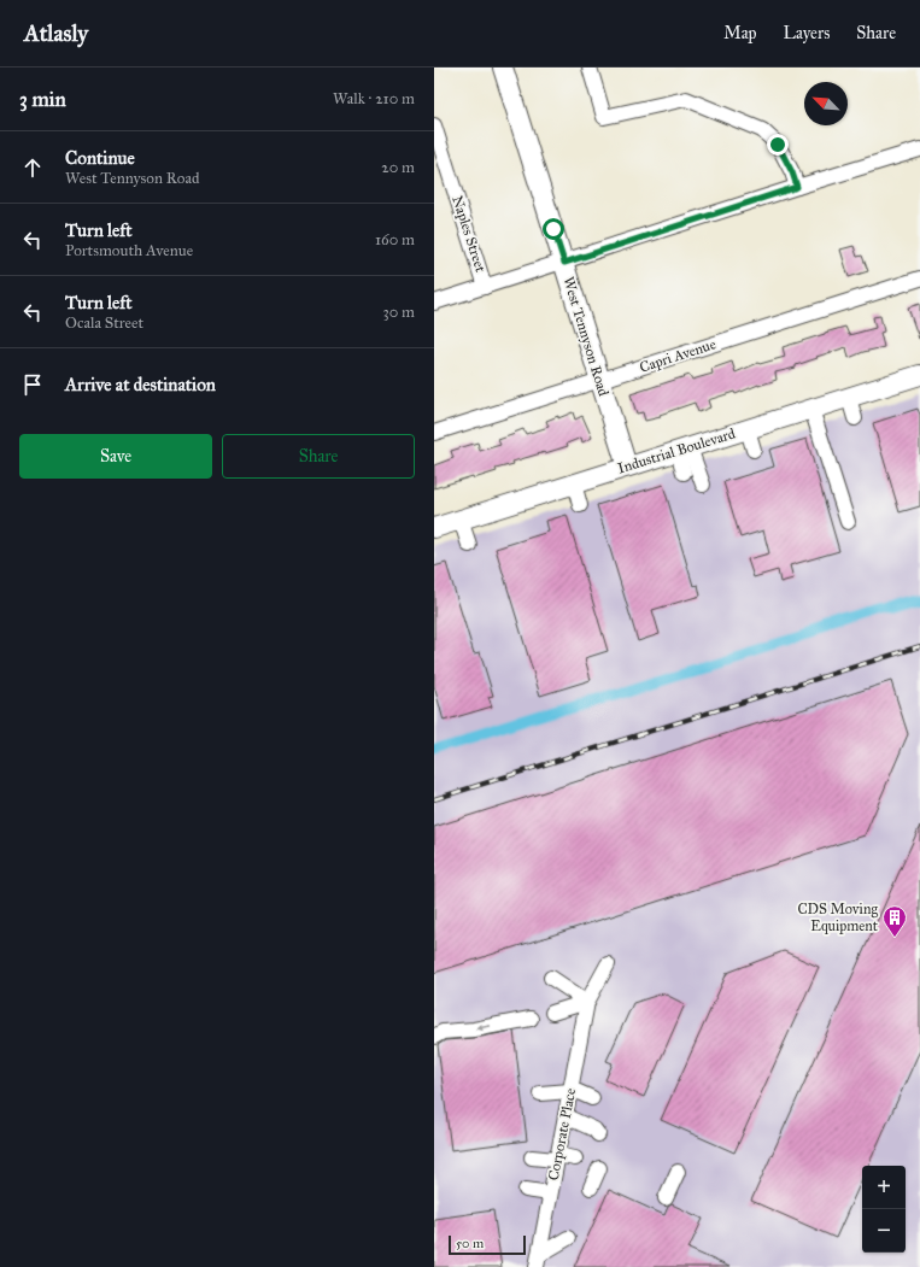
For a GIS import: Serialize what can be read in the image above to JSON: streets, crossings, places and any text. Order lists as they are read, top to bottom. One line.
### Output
{"streets":{"main road":["West Tennyson Road","Industrial Boulevard"],"street":["Naples Street","Capri Avenue","Corporate Place"]},"crossings":[["West Tennyson Road","Capri Avenue"],["West Tennyson Road","Industrial Boulevard"]],"places":{"building":["CDS Moving Equipment"]},"scale_bar":"50 m","north":"top left","page":{"header":"Atlasly","nav":["Map","Layers","Share"],"heading":["3 min","Walk · 210 m"],"list":[["Continue","West Tennyson Road","20 m"],["Turn left","Portsmouth Avenue","160 m"],["Turn left","Ocala Street","30 m"],"Arrive at destination"],"buttons":["Save","Share"],"map_buttons":["+","−"],"scale":"50 m"}}
